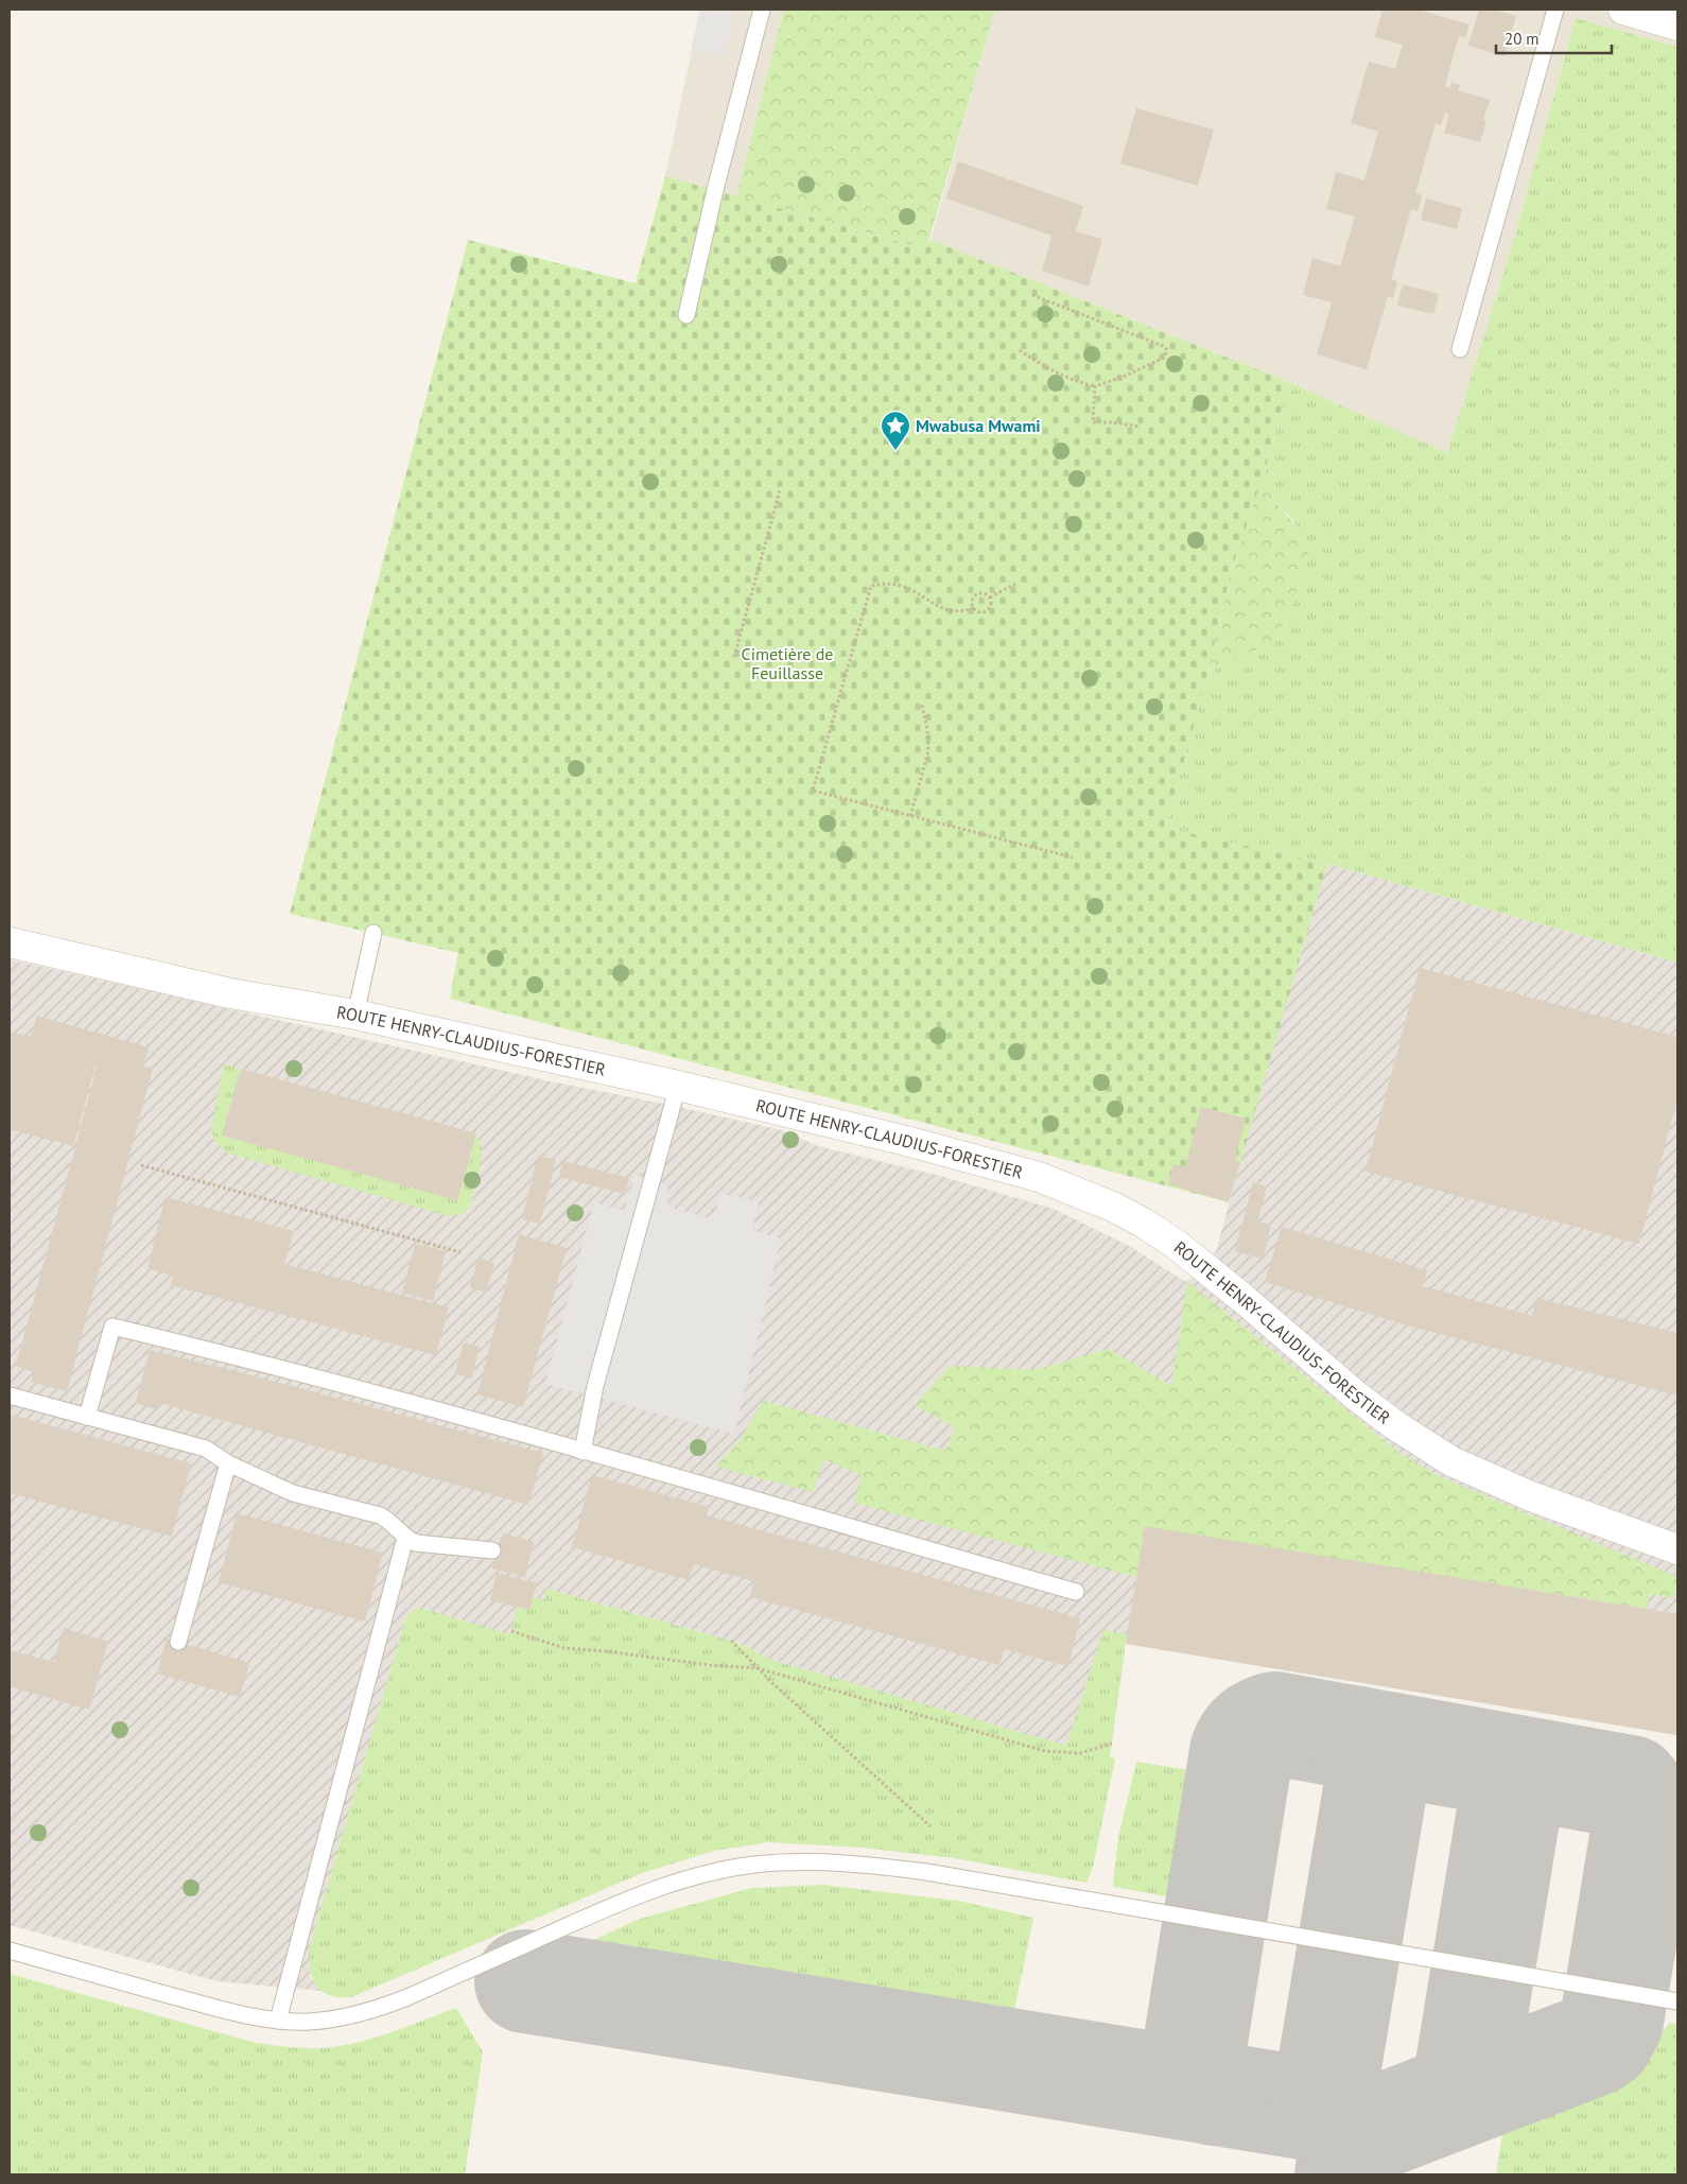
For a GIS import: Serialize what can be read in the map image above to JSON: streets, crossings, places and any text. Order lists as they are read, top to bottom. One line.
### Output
{"streets":{"street":["ROUTE HENRY-CLAUDIUS-FORESTIER"]},"parks":["Cimetière de Feuillasse"],"places":{"place":["Mwabusa Mwami"]},"scale_bar":"20 m"}
